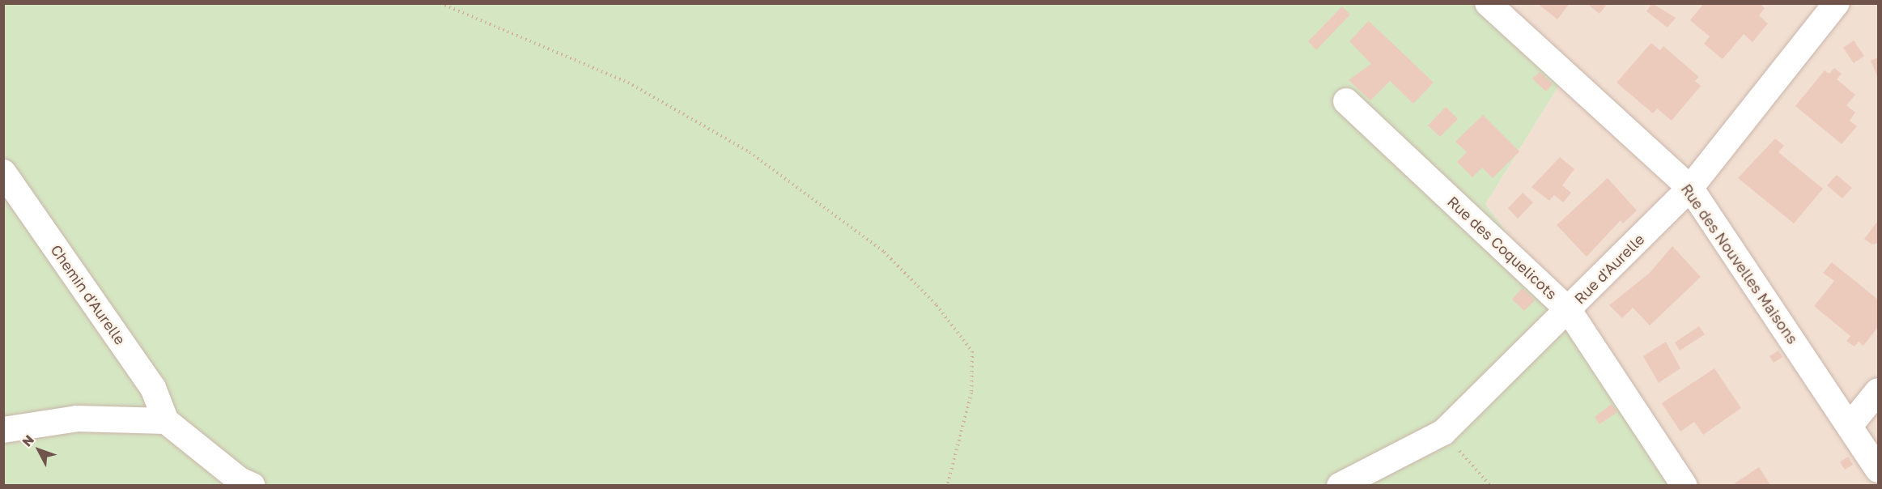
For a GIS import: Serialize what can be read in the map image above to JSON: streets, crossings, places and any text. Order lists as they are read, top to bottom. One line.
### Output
{"streets":{"street":["Rue des Coquelicots","Rue des Nouvelles Maisons","Rue d'Aurelle","Chemin d'Aurelle"]},"crossings":[["Rue des Coquelicots","Rue d'Aurelle"],["Rue des Nouvelles Maisons","Rue d'Aurelle"]],"north":"top left"}
